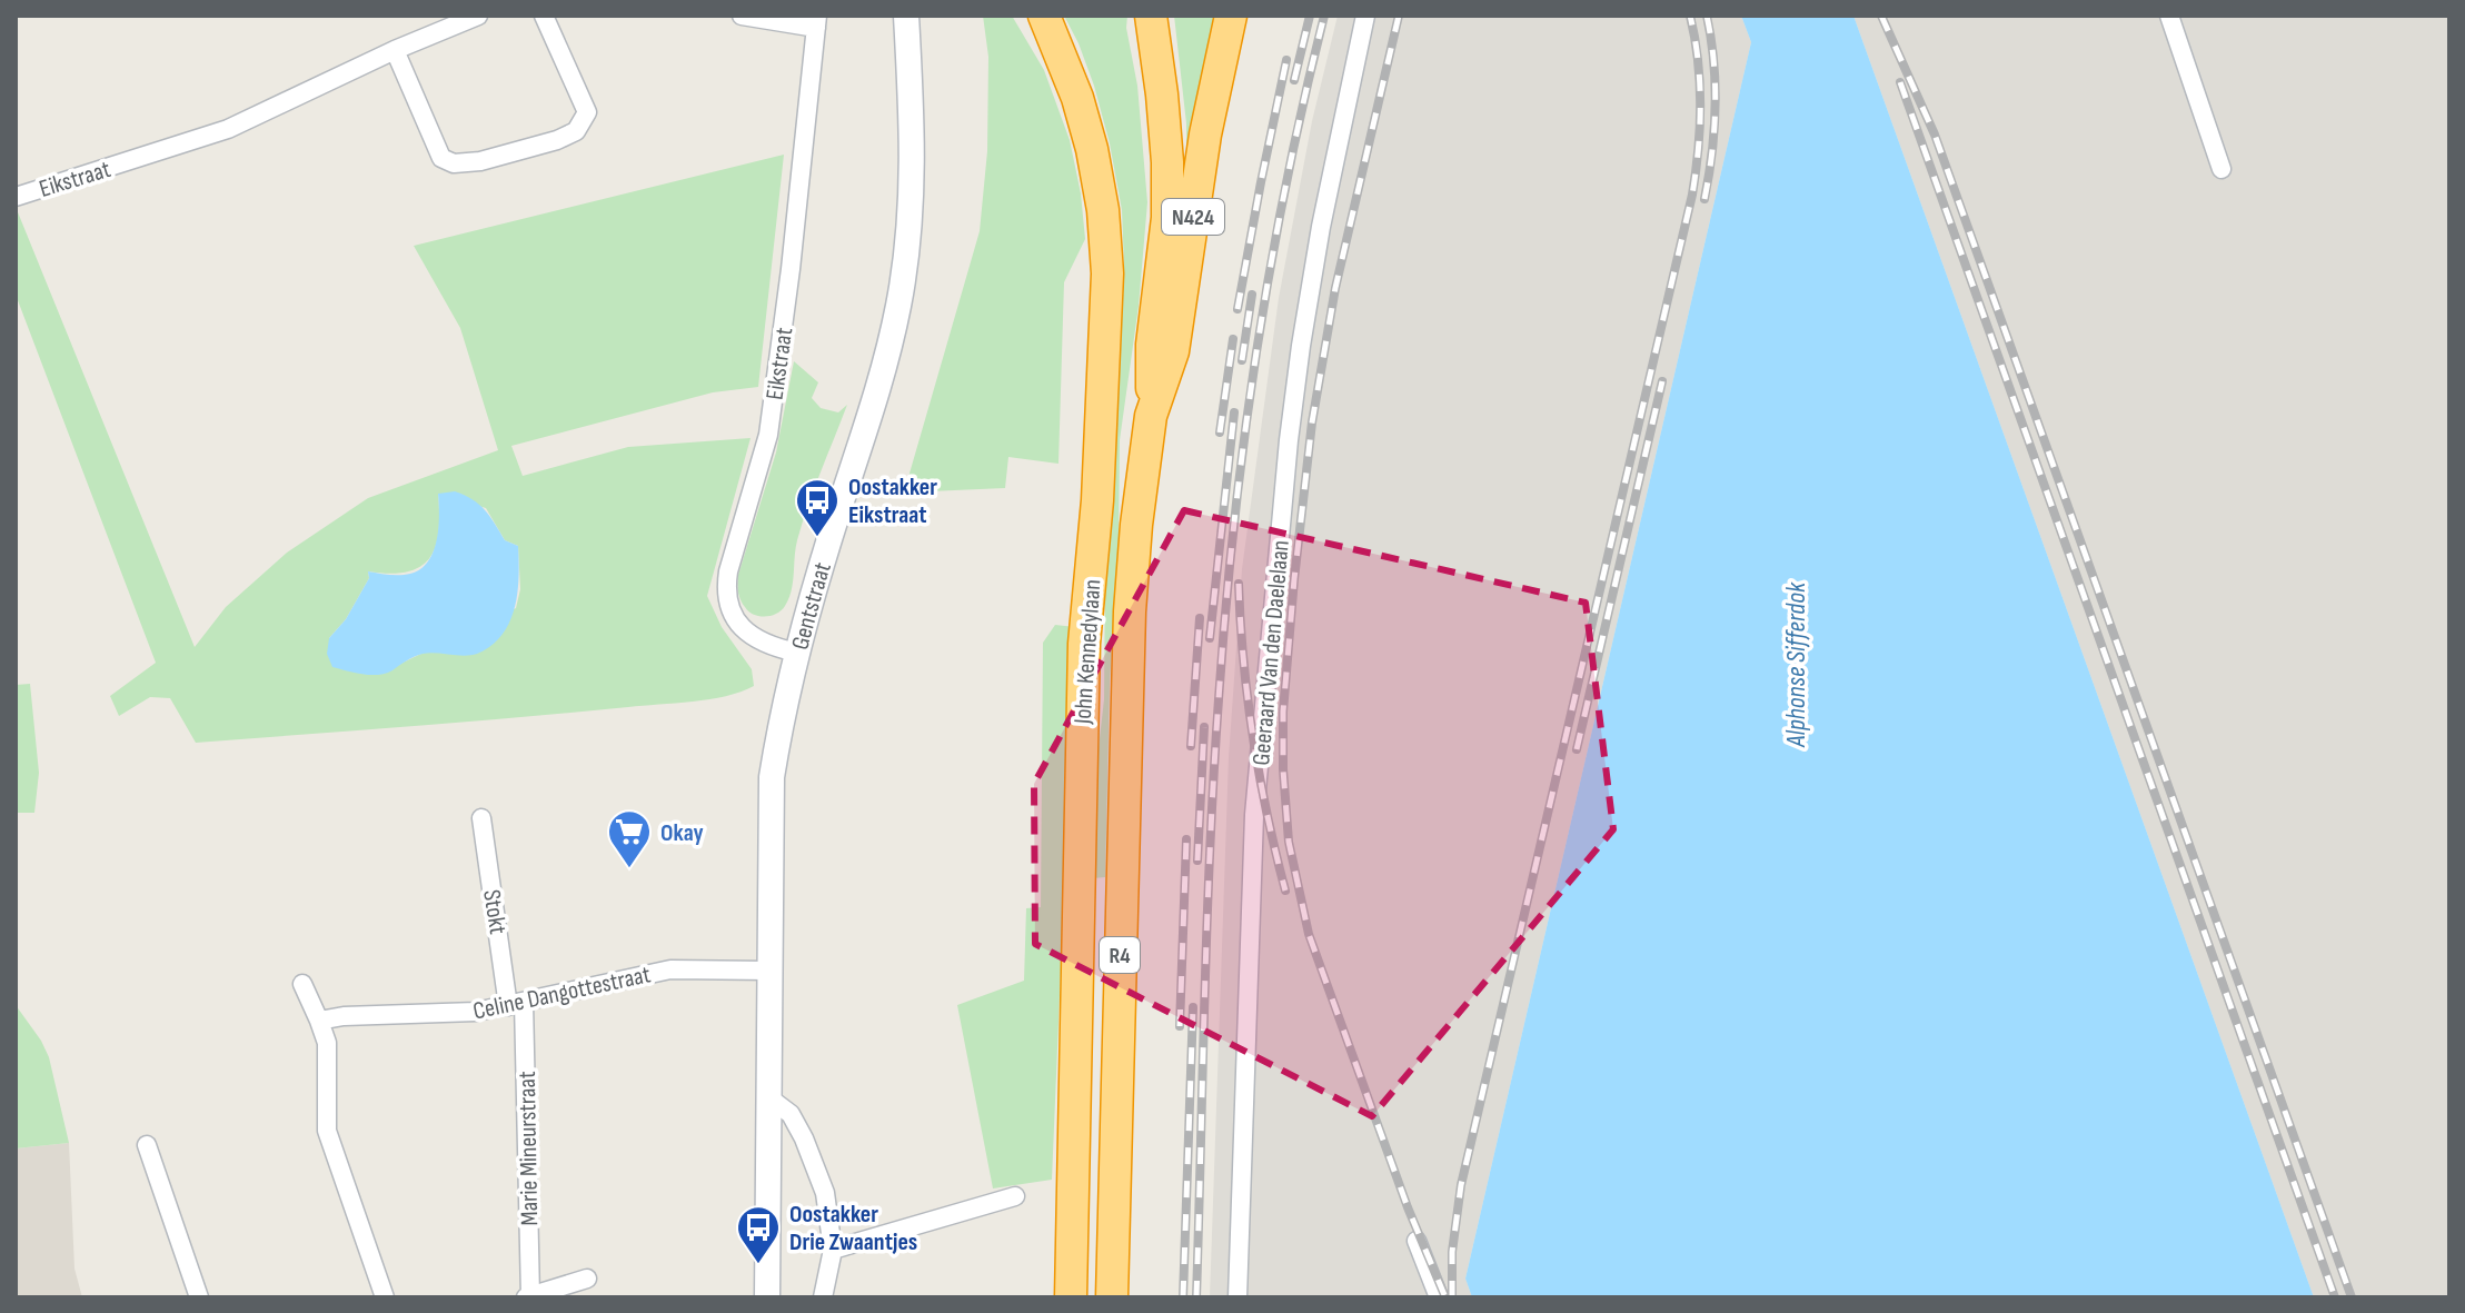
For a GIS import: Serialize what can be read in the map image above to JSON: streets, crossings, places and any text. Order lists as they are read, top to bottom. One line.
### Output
{"streets":{"highway":["N424","John Kennedylaan","R4"],"street":["Eikstraat","Gentstraat","Geeraard Van den Daelelaan","Stokt","Celine Dangottestraat","Marie Mineurstraat"]},"crossings":[["Eikstraat","Gentstraat"],["Gentstraat","Celine Dangottestraat"],["John Kennedylaan","R4"],["Stokt","Celine Dangottestraat"],["Stokt","Marie Mineurstraat"],["Celine Dangottestraat","Marie Mineurstraat"]],"water":["Alphonse Sifferdok"],"places":{"bus stop":["Oostakker Eikstraat","Oostakker Drie Zwaantjes"],"supermarket":["Okay"]}}
